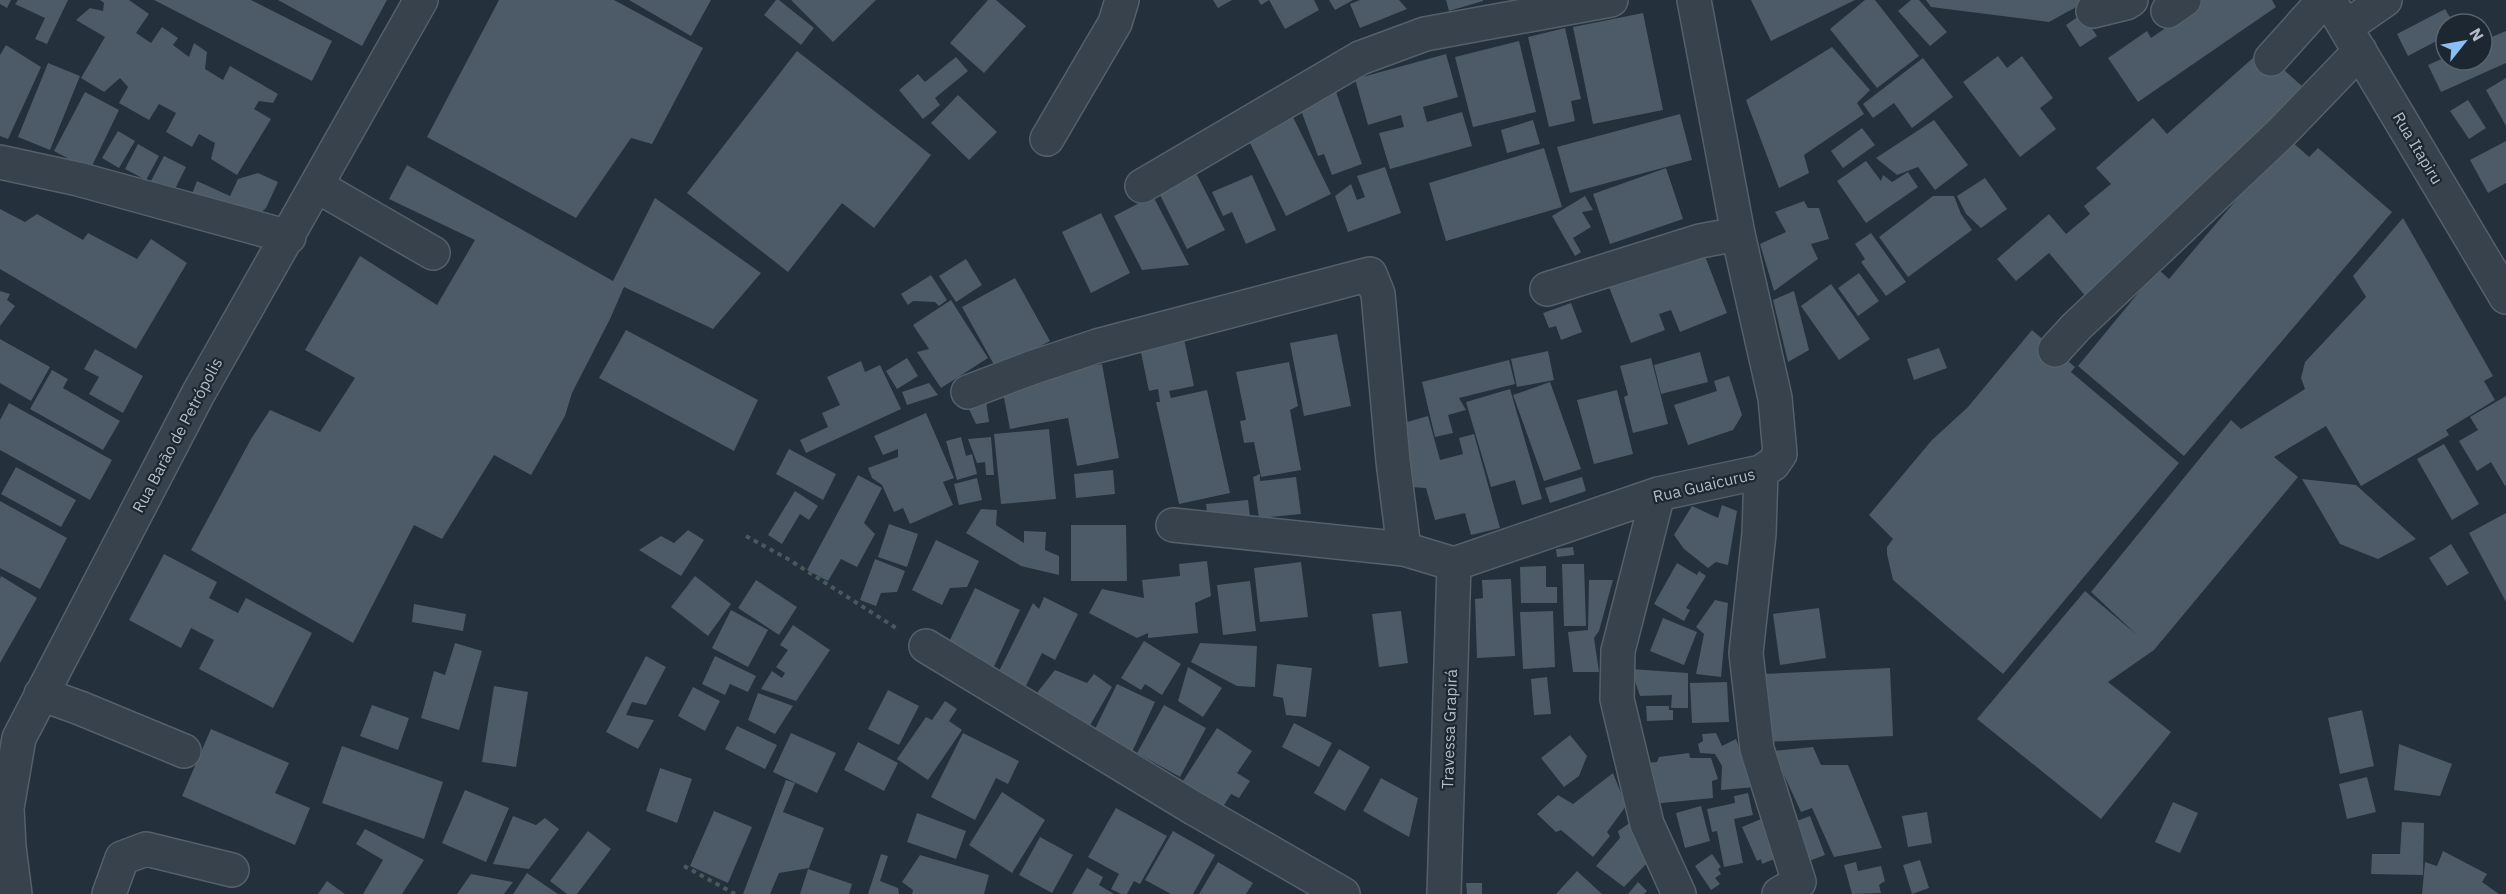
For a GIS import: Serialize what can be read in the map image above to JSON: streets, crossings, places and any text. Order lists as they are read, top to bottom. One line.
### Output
{"streets":{"street":["Rua Itapiru","Rua Barão de Petrópolis","Rua Guaicurus","Travessa Grapirá"]},"crossings":[["Rua Guaicurus","Travessa Grapirá"]],"north":"top right"}
